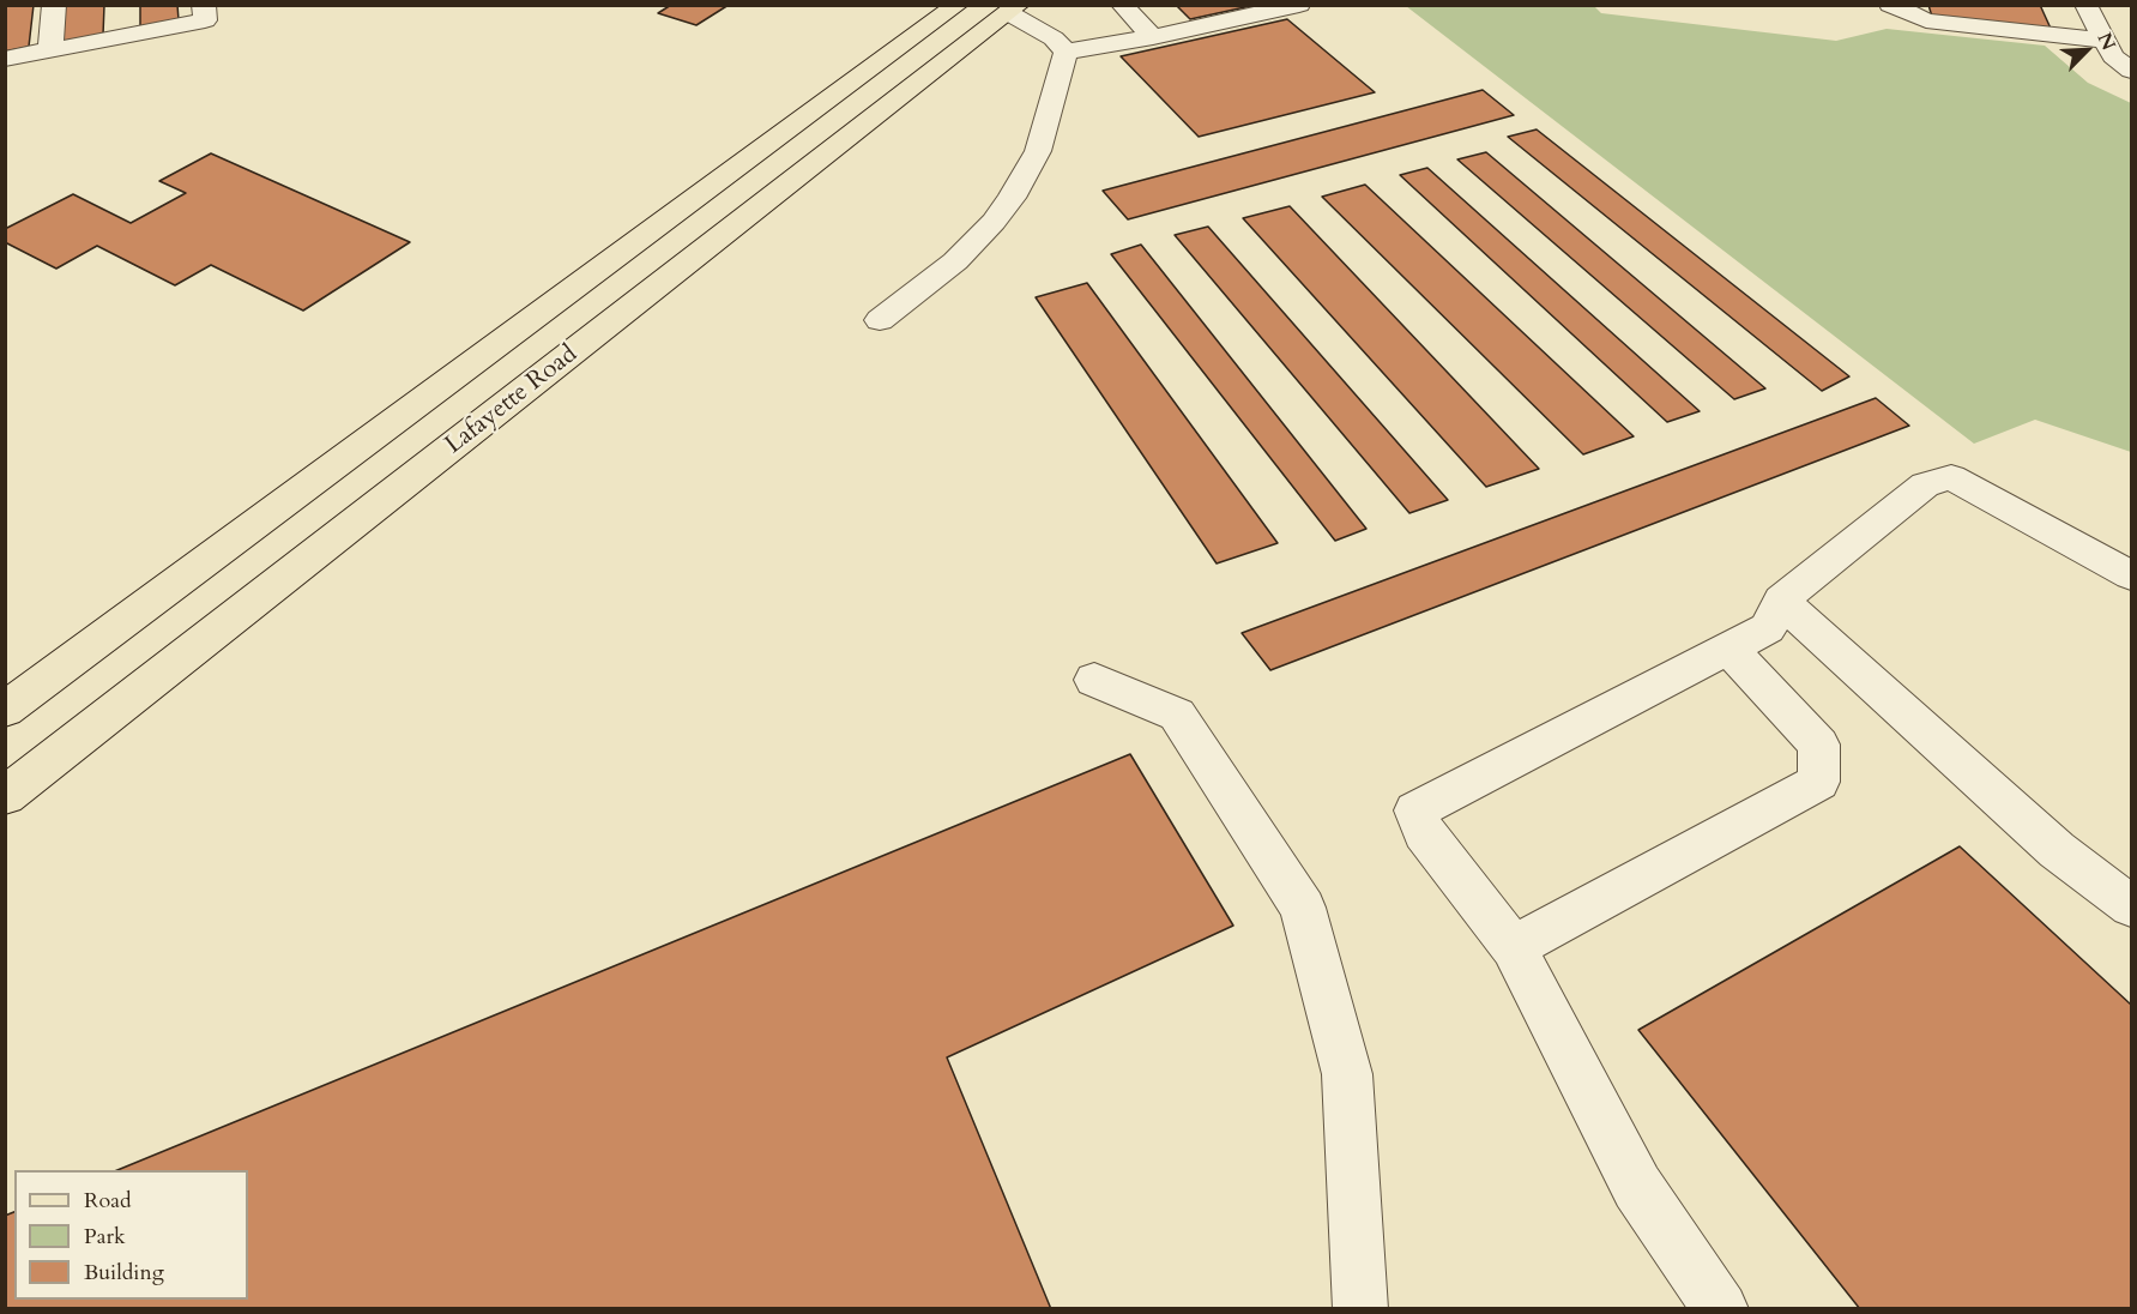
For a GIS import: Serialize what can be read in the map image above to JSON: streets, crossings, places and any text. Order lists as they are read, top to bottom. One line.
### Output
{"streets":{"main road":["Lafayette Road"]},"legend":["Road","Park","Building"],"north":"top right"}
